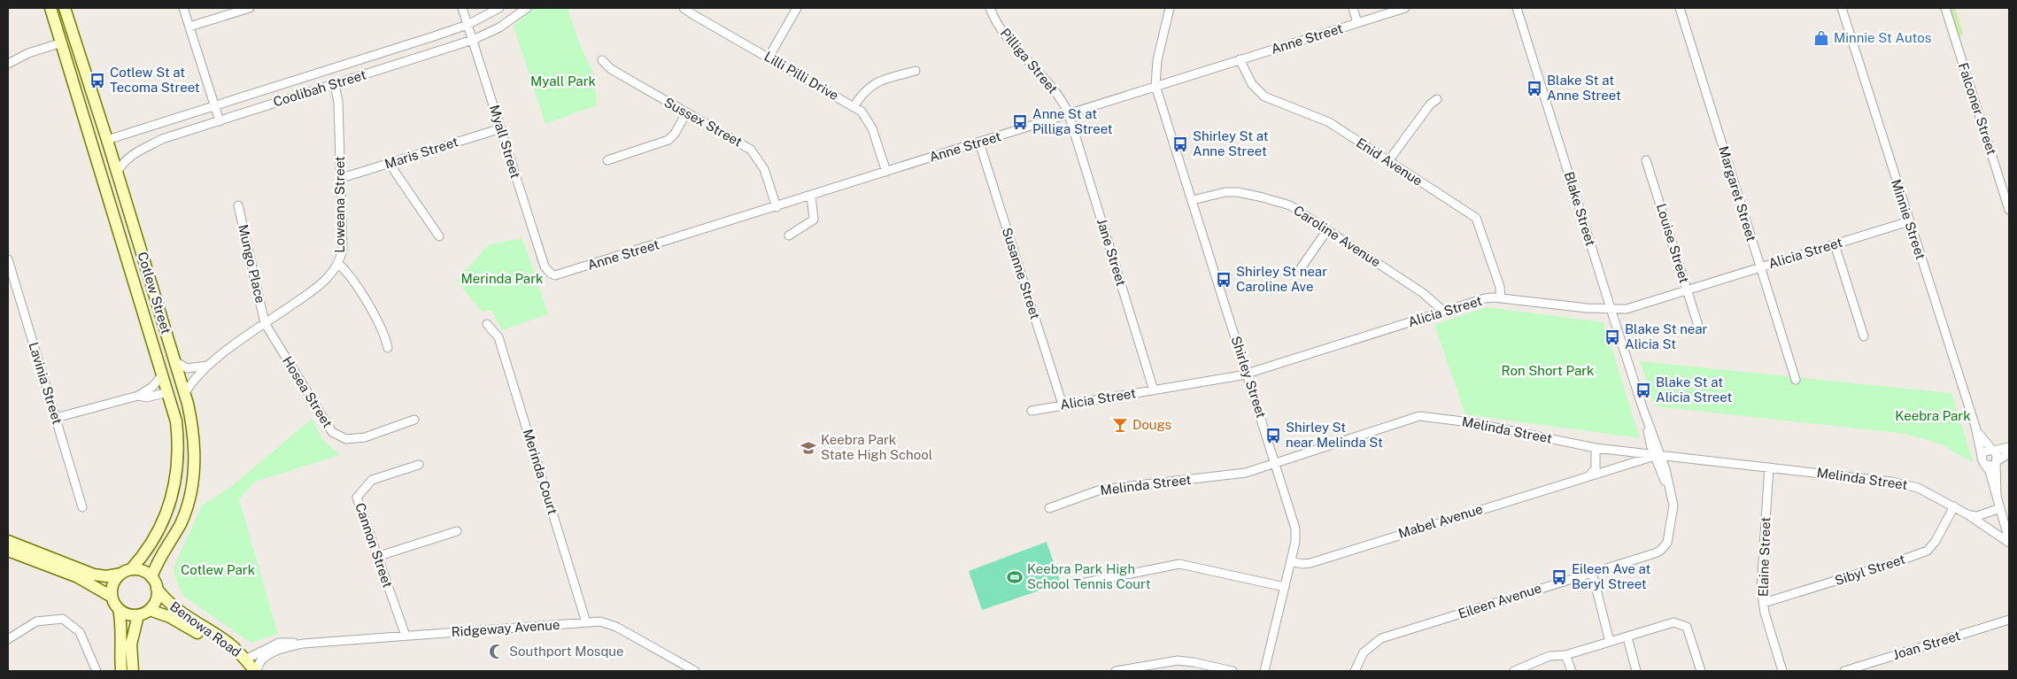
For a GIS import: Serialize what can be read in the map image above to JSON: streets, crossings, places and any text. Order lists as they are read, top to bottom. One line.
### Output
{"streets":{"main road":["Cotlew Street","Benowa Road"],"street":["Anne Street","Pilliga Street","Lilli Pilli Drive","Coolibah Street","Falconer Street","Sussex Street","Myall Street","Maris Street","Enid Avenue","Margaret Street","Loweana Street","Blake Street","Minnie Street","Caroline Avenue","Louise Street","Jane Street","Alicia Street","Mungo Place","Susanne Street","Shirley Street","Lavinia Street","Hosea Street","Melinda Street","Merinda Court","Mabel Avenue","Cannon Street","Elaine Street","Sibyl Street","Eileen Avenue","Ridgeway Avenue","Joan Street"]},"crossings":[["Anne Street","Pilliga Street"],["Anne Street","Lilli Pilli Drive"],["Anne Street","Sussex Street"],["Anne Street","Myall Street"],["Anne Street","Enid Avenue"],["Anne Street","Jane Street"],["Anne Street","Susanne Street"],["Anne Street","Shirley Street"],["Pilliga Street","Jane Street"],["Coolibah Street","Myall Street"],["Coolibah Street","Loweana Street"],["Coolibah Street","Cotlew Street"],["Myall Street","Maris Street"],["Maris Street","Loweana Street"],["Enid Avenue","Alicia Street"],["Margaret Street","Alicia Street"],["Loweana Street","Mungo Place"],["Loweana Street","Cotlew Street"],["Loweana Street","Hosea Street"],["Blake Street","Alicia Street"],["Blake Street","Melinda Street"],["Blake Street","Mabel Avenue"],["Blake Street","Eileen Avenue"],["Minnie Street","Alicia Street"],["Minnie Street","Melinda Street"],["Caroline Avenue","Alicia Street"],["Caroline Avenue","Shirley Street"],["Louise Street","Alicia Street"],["Jane Street","Alicia Street"],["Alicia Street","Susanne Street"],["Alicia Street","Shirley Street"],["Mungo Place","Hosea Street"],["Cotlew Street","Benowa Road"],["Shirley Street","Melinda Street"],["Shirley Street","Mabel Avenue"],["Melinda Street","Mabel Avenue"],["Melinda Street","Elaine Street"],["Melinda Street","Sibyl Street"],["Merinda Court","Ridgeway Avenue"],["Cannon Street","Ridgeway Avenue"],["Elaine Street","Sibyl Street"],["Ridgeway Avenue","Benowa Road"]],"parks":["Myall Park","Merinda Park","Ron Short Park","Keebra Park","Cotlew Park"],"places":{"shop":["Minnie St Autos"],"bus stop":["Cotlew St at Tecoma Street","Blake St at Anne Street","Anne St at Pilliga Street","Shirley St at Anne Street","Shirley St near Caroline Ave","Blake St near Alicia St","Blake St at Alicia Street","Shirley St near Melinda St","Eileen Ave at Beryl Street"],"bar":["Dougs"],"school or university":["Keebra Park State High School"],"sports":["Keebra Park High School Tennis Court"],"mosque":["Southport Mosque"]}}
